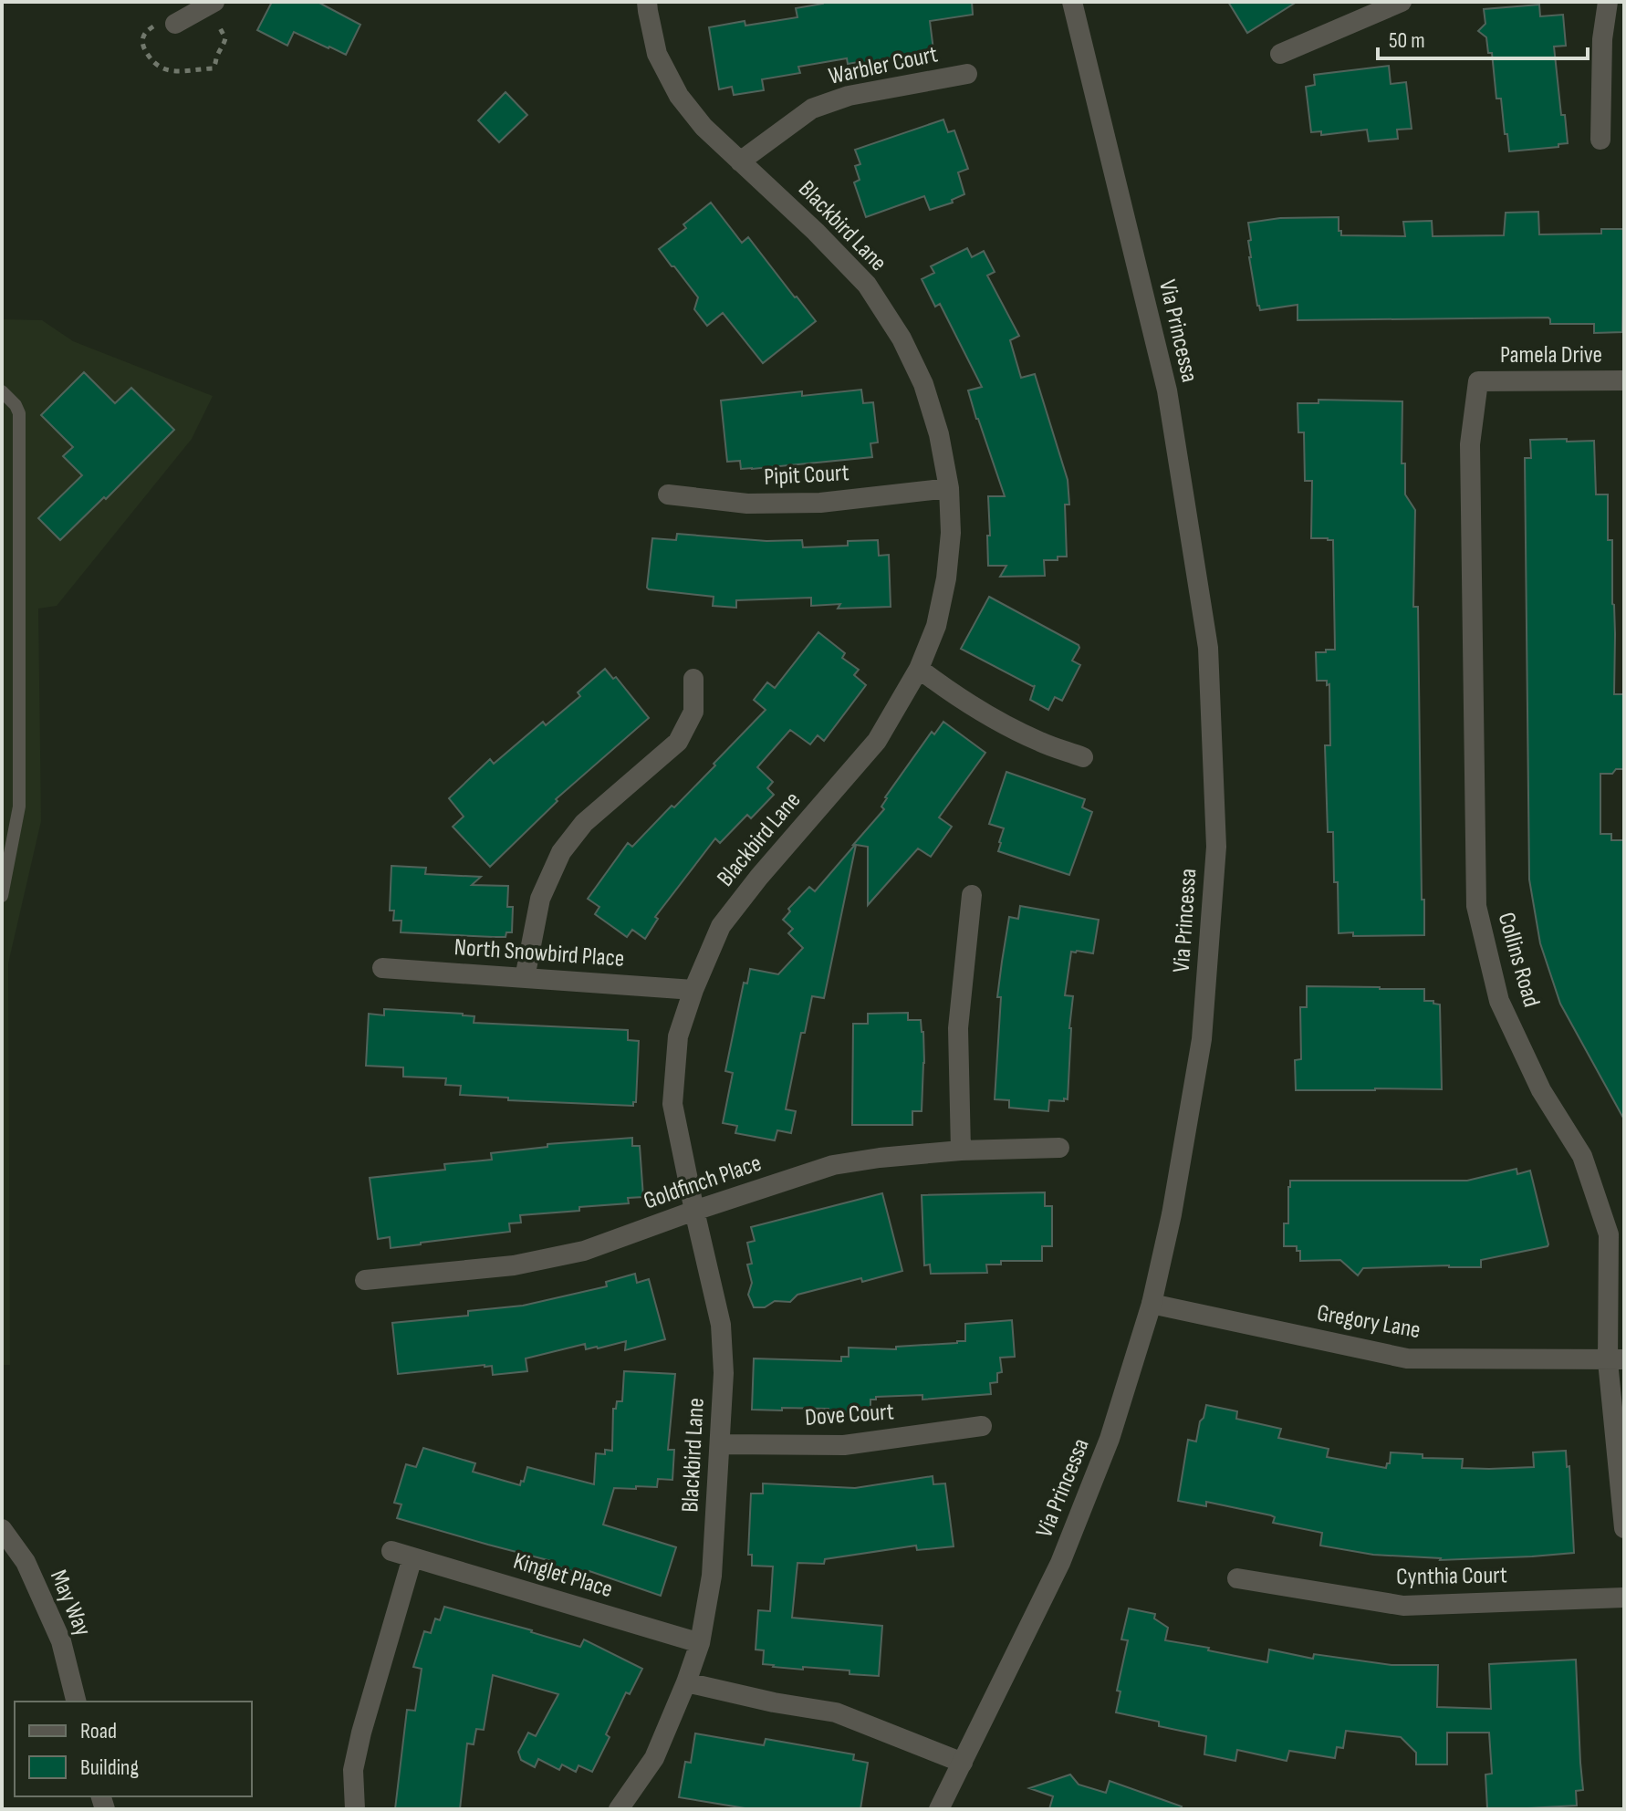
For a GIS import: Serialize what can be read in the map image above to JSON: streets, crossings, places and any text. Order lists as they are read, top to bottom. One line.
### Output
{"streets":{"street":["Warbler Court","Blackbird Lane","Via Princessa","Pamela Drive","Pipit Court","North Snowbird Place","Collins Road","Goldfinch Place","Gregory Lane","Dove Court","Kinglet Place","Cynthia Court","May Way"]},"crossings":[["Warbler Court","Blackbird Lane"],["Blackbird Lane","Pipit Court"],["Blackbird Lane","North Snowbird Place"],["Blackbird Lane","Goldfinch Place"],["Blackbird Lane","Dove Court"],["Blackbird Lane","Kinglet Place"],["Via Princessa","Gregory Lane"],["Pamela Drive","Collins Road"],["Collins Road","Gregory Lane"]],"legend":["Road","Building"],"scale_bar":"50 m"}
